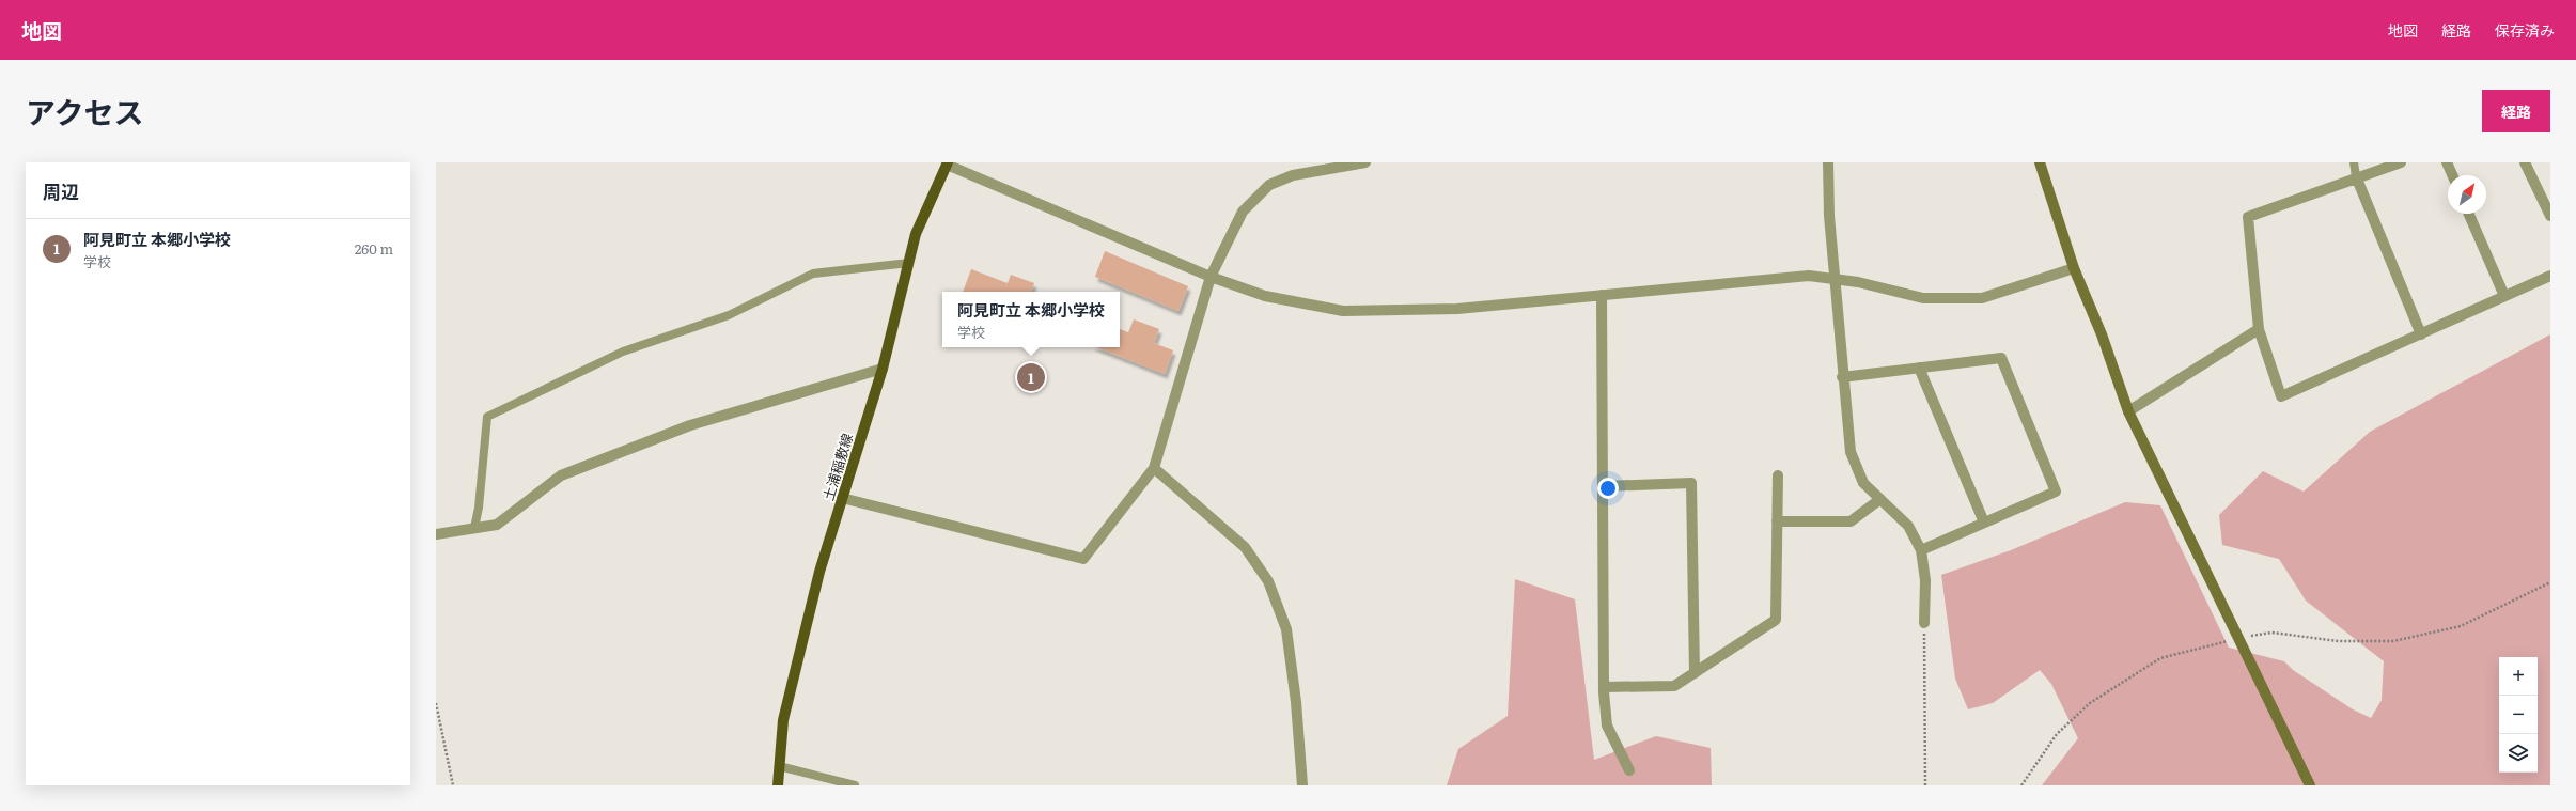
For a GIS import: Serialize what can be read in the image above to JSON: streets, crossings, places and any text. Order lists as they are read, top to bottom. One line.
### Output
{"streets":{"main road":["土浦稲敷線"]},"north":"top right","page":{"header":"地図","nav":["地図","経路","保存済み"],"title":"アクセス","buttons":"経路","heading":"周辺","list":[{"mark":"1","name":"阿見町立 本郷小学校","note":"学校","value":"260 m"}],"popup":["阿見町立 本郷小学校","学校"],"pins":"1","map_buttons":["+","−"]}}
